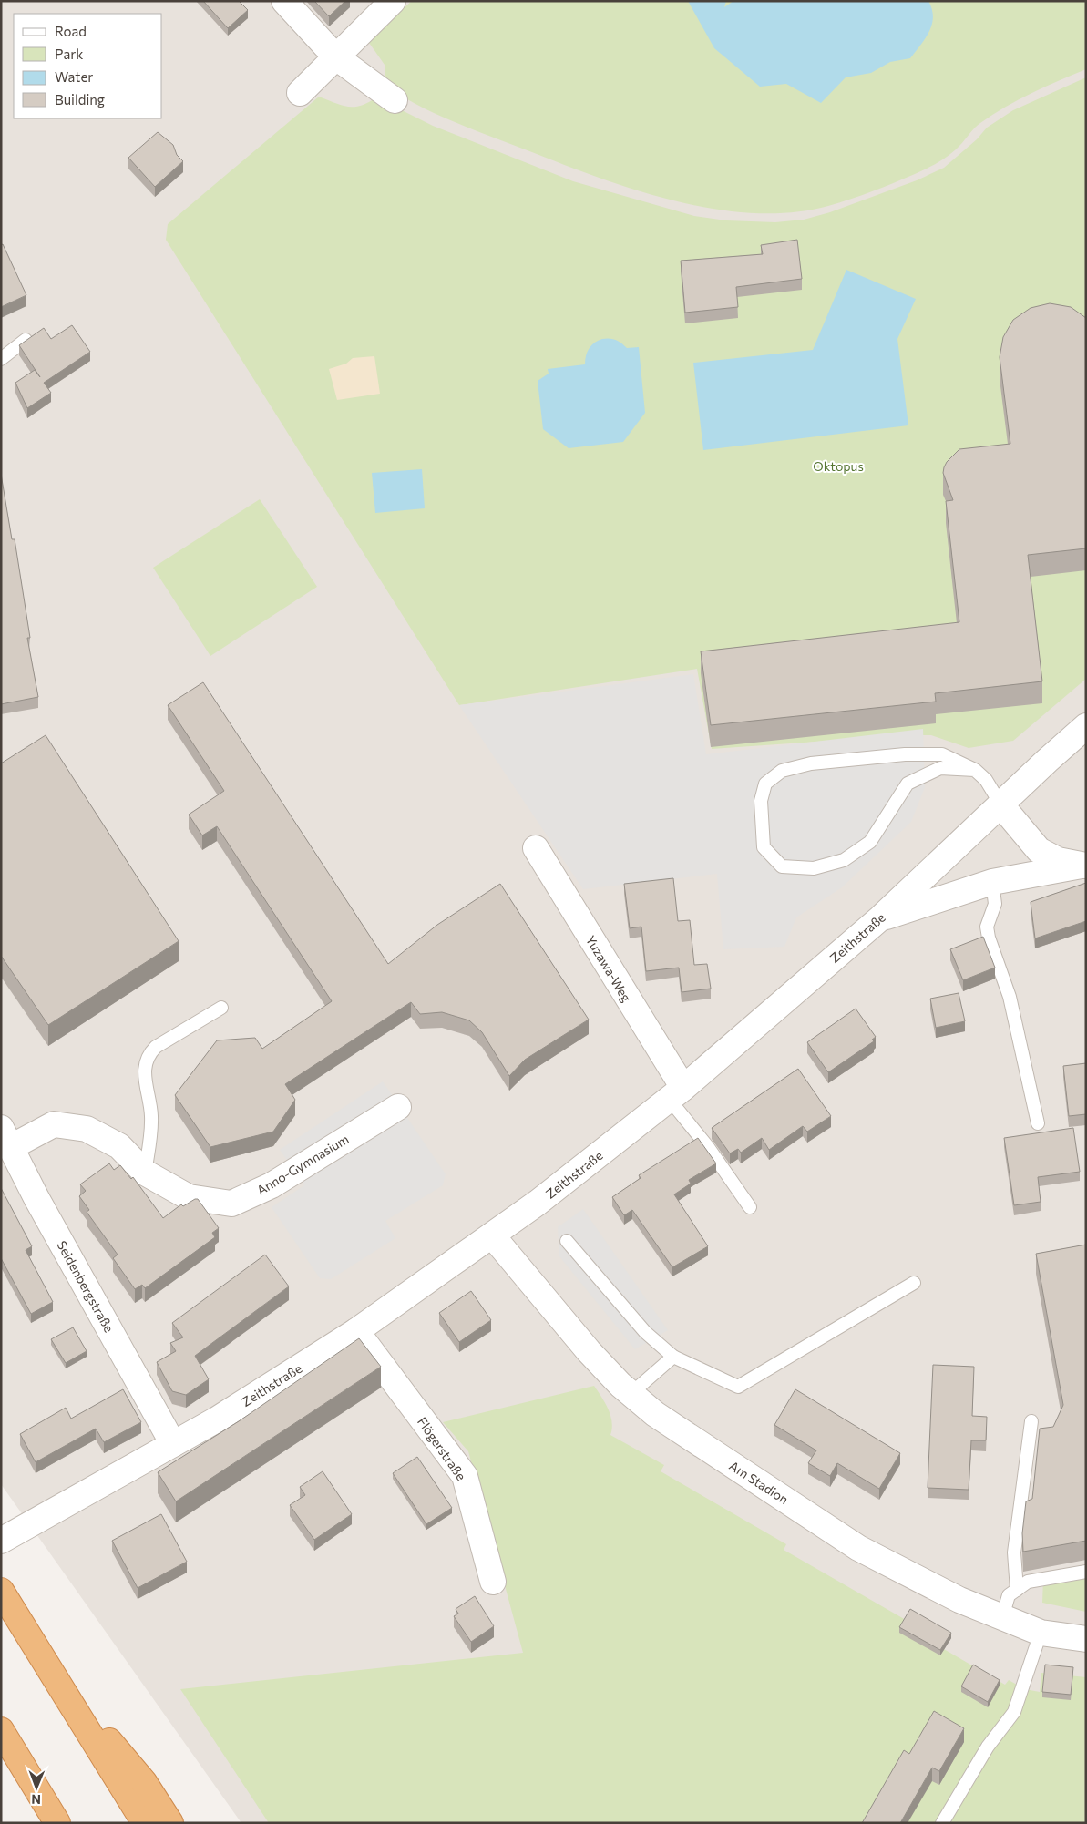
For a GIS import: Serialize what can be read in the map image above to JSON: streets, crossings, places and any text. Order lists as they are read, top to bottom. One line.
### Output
{"streets":{"street":["Zeithstraße","Yuzawa-Weg","Anno-Gymnasium","Seidenbergstraße","Flögerstraße","Am Stadion"]},"crossings":[["Zeithstraße","Yuzawa-Weg"],["Zeithstraße","Seidenbergstraße"],["Zeithstraße","Flögerstraße"],["Zeithstraße","Am Stadion"],["Anno-Gymnasium","Seidenbergstraße"]],"parks":["Oktopus"],"legend":["Road","Park","Water","Building"],"north":"bottom"}
